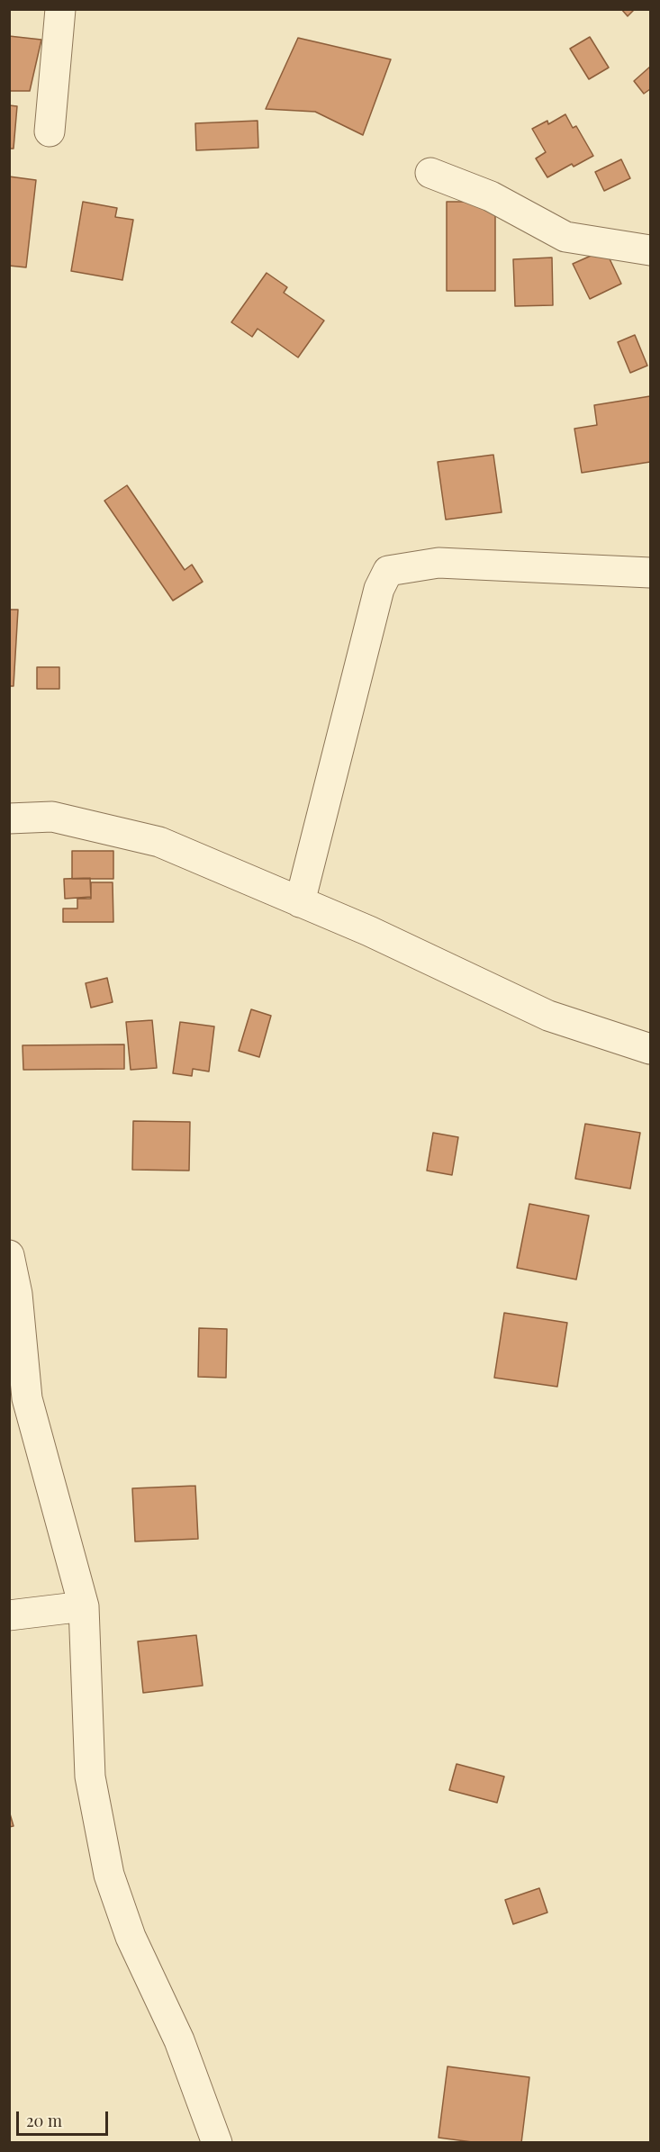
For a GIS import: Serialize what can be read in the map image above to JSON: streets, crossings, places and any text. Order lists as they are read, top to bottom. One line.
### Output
{"scale_bar":"20 m"}
